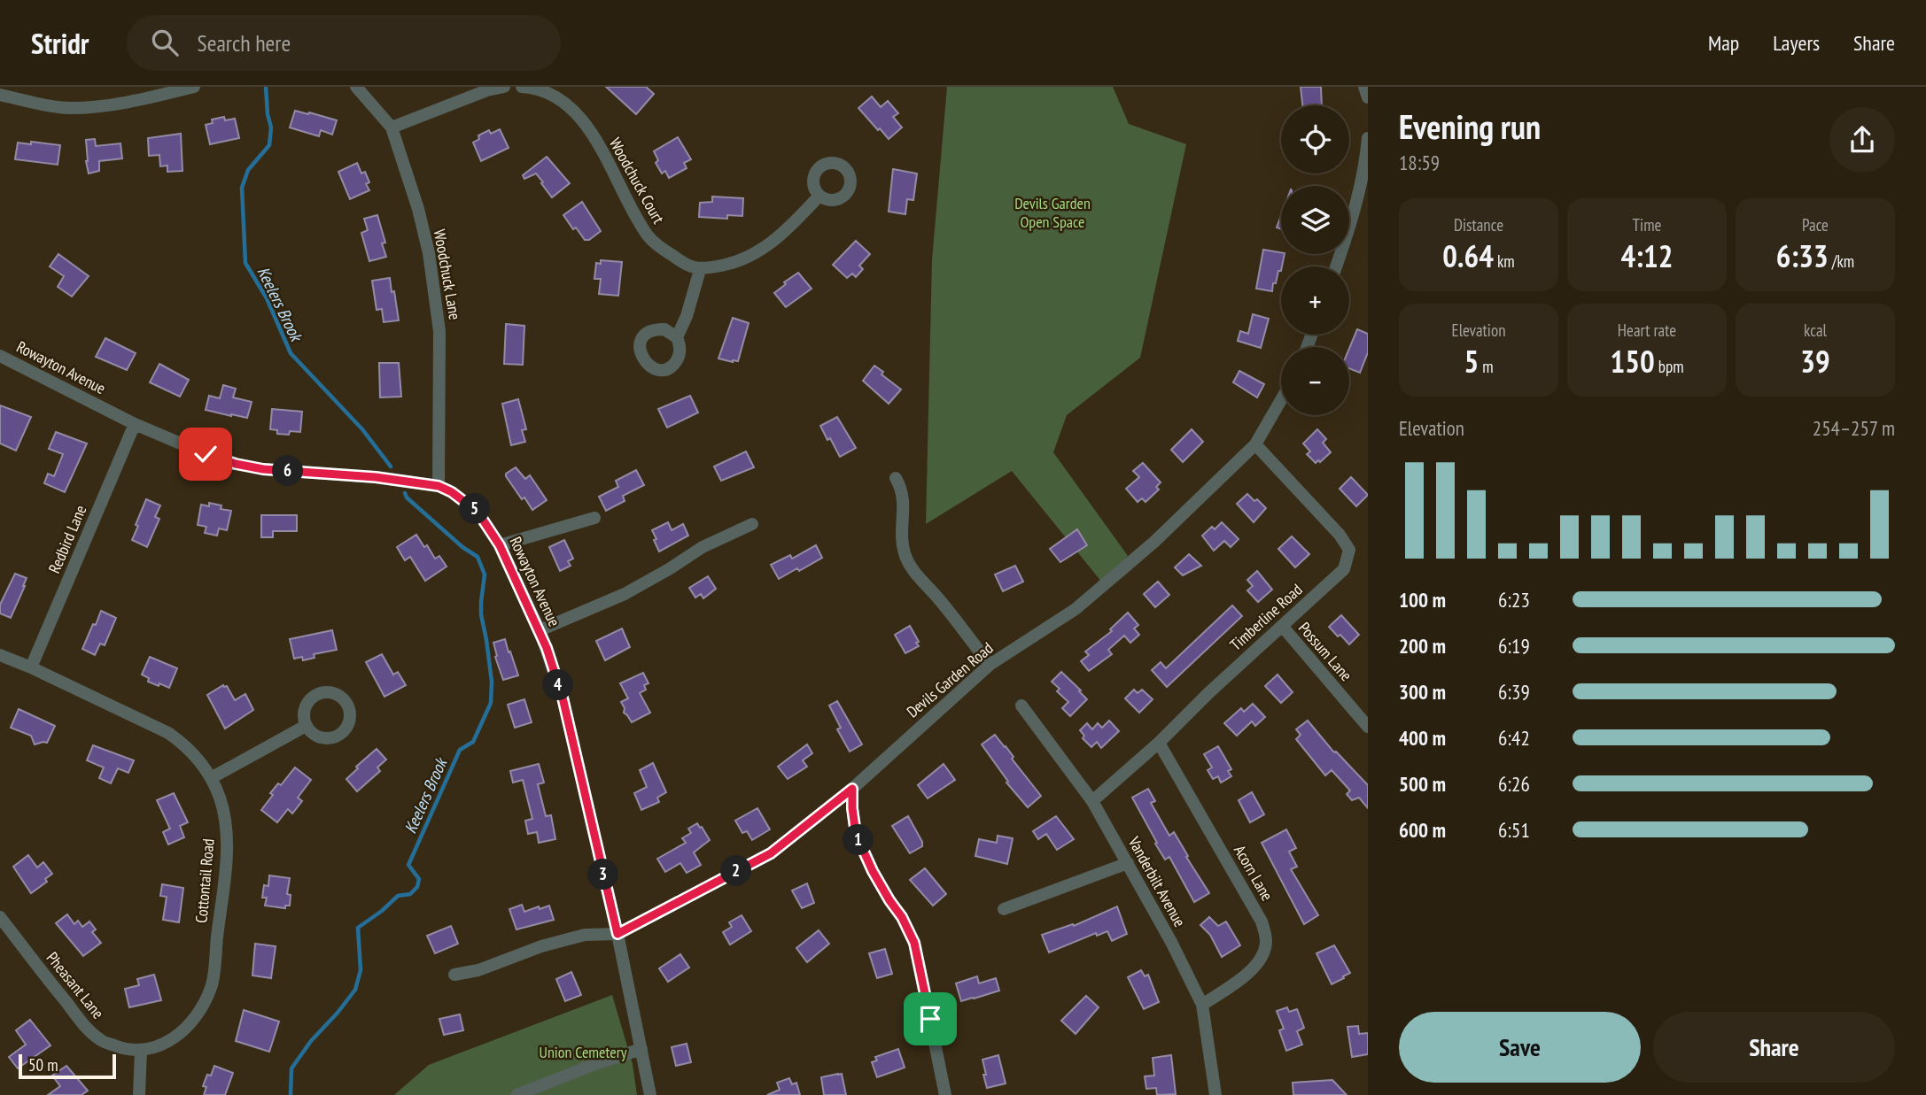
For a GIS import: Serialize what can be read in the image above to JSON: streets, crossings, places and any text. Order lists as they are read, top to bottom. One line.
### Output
{"streets":{"street":["Woodchuck Court","Woodchuck Lane","Rowayton Avenue","Redbird Lane","Timberline Road","Possum Lane","Devils Garden Road","Acorn Lane","Cottontail Road","Vanderbilt Avenue","Pheasant Lane"]},"crossings":[["Woodchuck Lane","Rowayton Avenue"],["Rowayton Avenue","Redbird Lane"],["Rowayton Avenue","Devils Garden Road"],["Redbird Lane","Cottontail Road"],["Timberline Road","Possum Lane"],["Timberline Road","Devils Garden Road"],["Timberline Road","Acorn Lane"],["Timberline Road","Vanderbilt Avenue"],["Acorn Lane","Vanderbilt Avenue"],["Cottontail Road","Pheasant Lane"]],"water":["Keelers Brook"],"parks":["Devils Garden Open Space","Union Cemetery"],"scale_bar":"50 m","page":{"header":"Stridr","search":"Search here","nav":["Map","Layers","Share"],"heading":["Evening run","18:59"],"map_buttons":["+","−"],"stats":[["Distance","0.64 km"],["Time","4:12"],["Pace","6:33 /km"],["Elevation","5 m"],["Heart rate","150 bpm"],["kcal","39"]],"chart":["Elevation","254–257 m"],"pins":["6","5","4","1","2","3"],"list":[{"name":"100 m","note":"6:23"},{"name":"200 m","note":"6:19"},{"name":"300 m","note":"6:39"},{"name":"400 m","note":"6:42"},{"name":"500 m","note":"6:26"},{"name":"600 m","note":"6:51"}],"buttons":["Save","Share"],"scale":"50 m"}}
